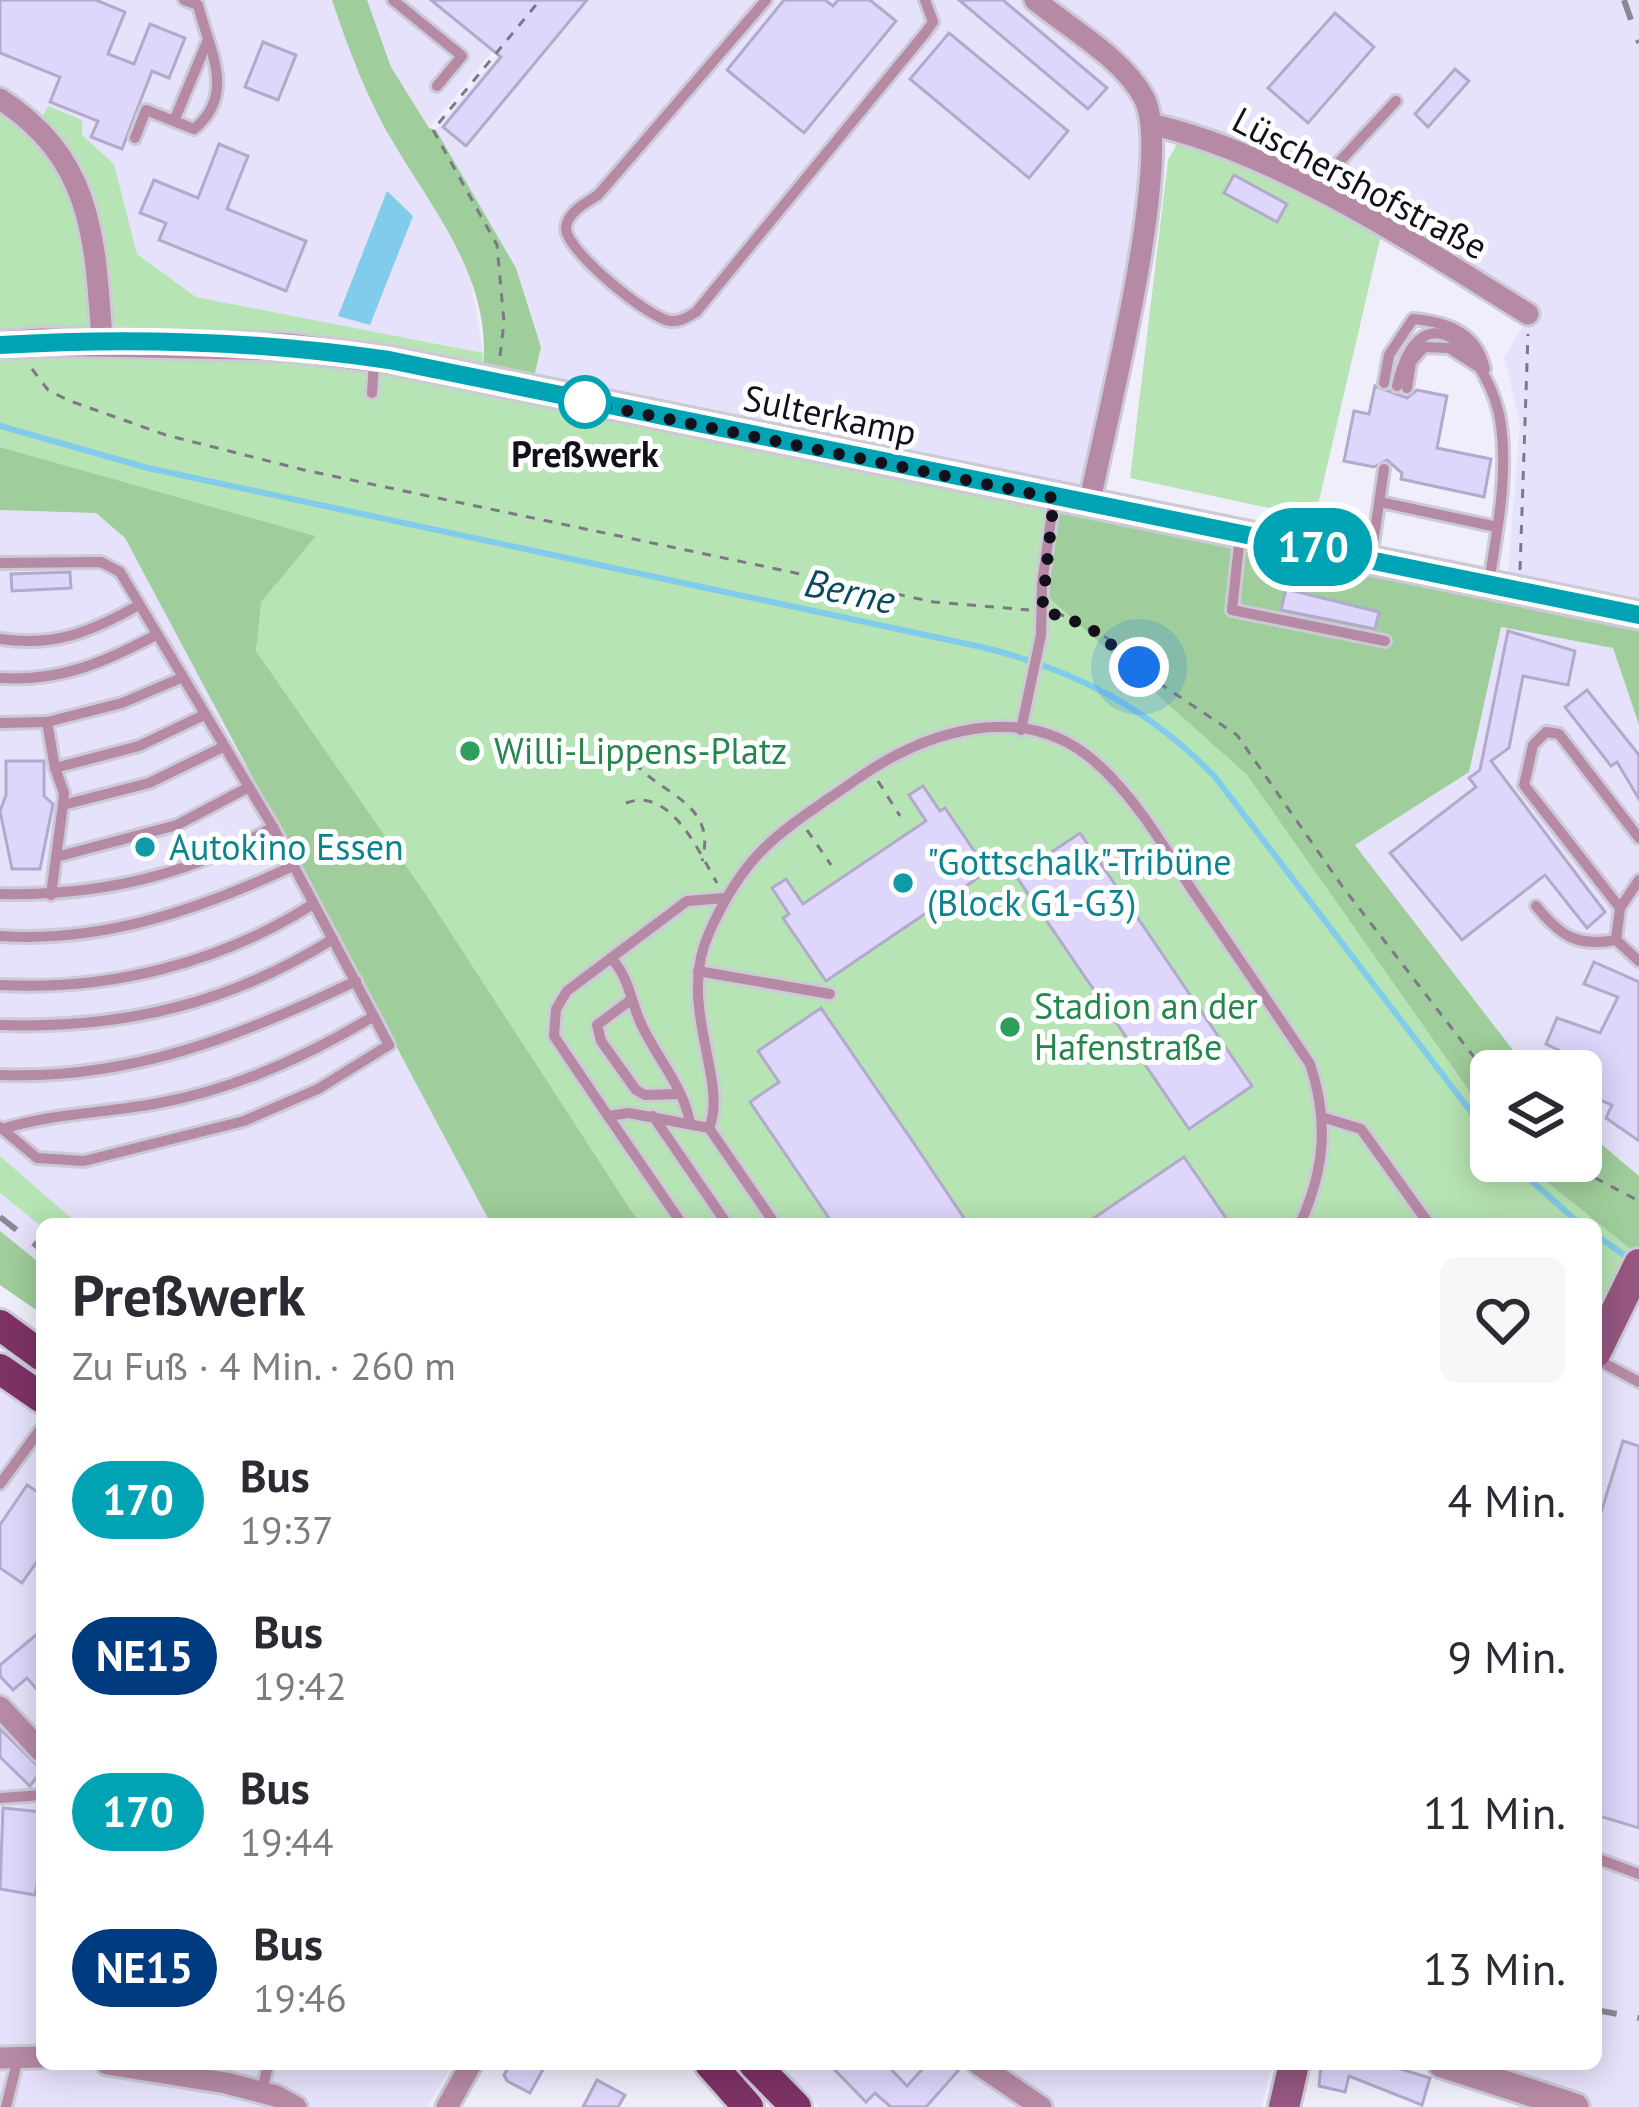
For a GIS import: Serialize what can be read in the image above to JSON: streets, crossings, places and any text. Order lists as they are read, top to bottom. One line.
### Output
{"streets":{"street":["Lüschershofstraße","Sulterkamp"]},"water":["Berne"],"places":["Preßwerk","Willi-Lippens-Platz","Autokino Essen","\"Gottschalk\"-Tribüne (Block G1-G3)","Stadion an der Hafenstraße"],"lines":["bus line 170"],"page":{"on_map":"170","heading":["Preßwerk","Zu Fuß · 4 Min. · 260 m"],"list":[{"mark":"170","name":"Bus","note":"19:37","value":"4 Min."},{"mark":"NE15","name":"Bus","note":"19:42","value":"9 Min."},{"mark":"170","name":"Bus","note":"19:44","value":"11 Min."},{"mark":"NE15","name":"Bus","note":"19:46","value":"13 Min."}]}}
